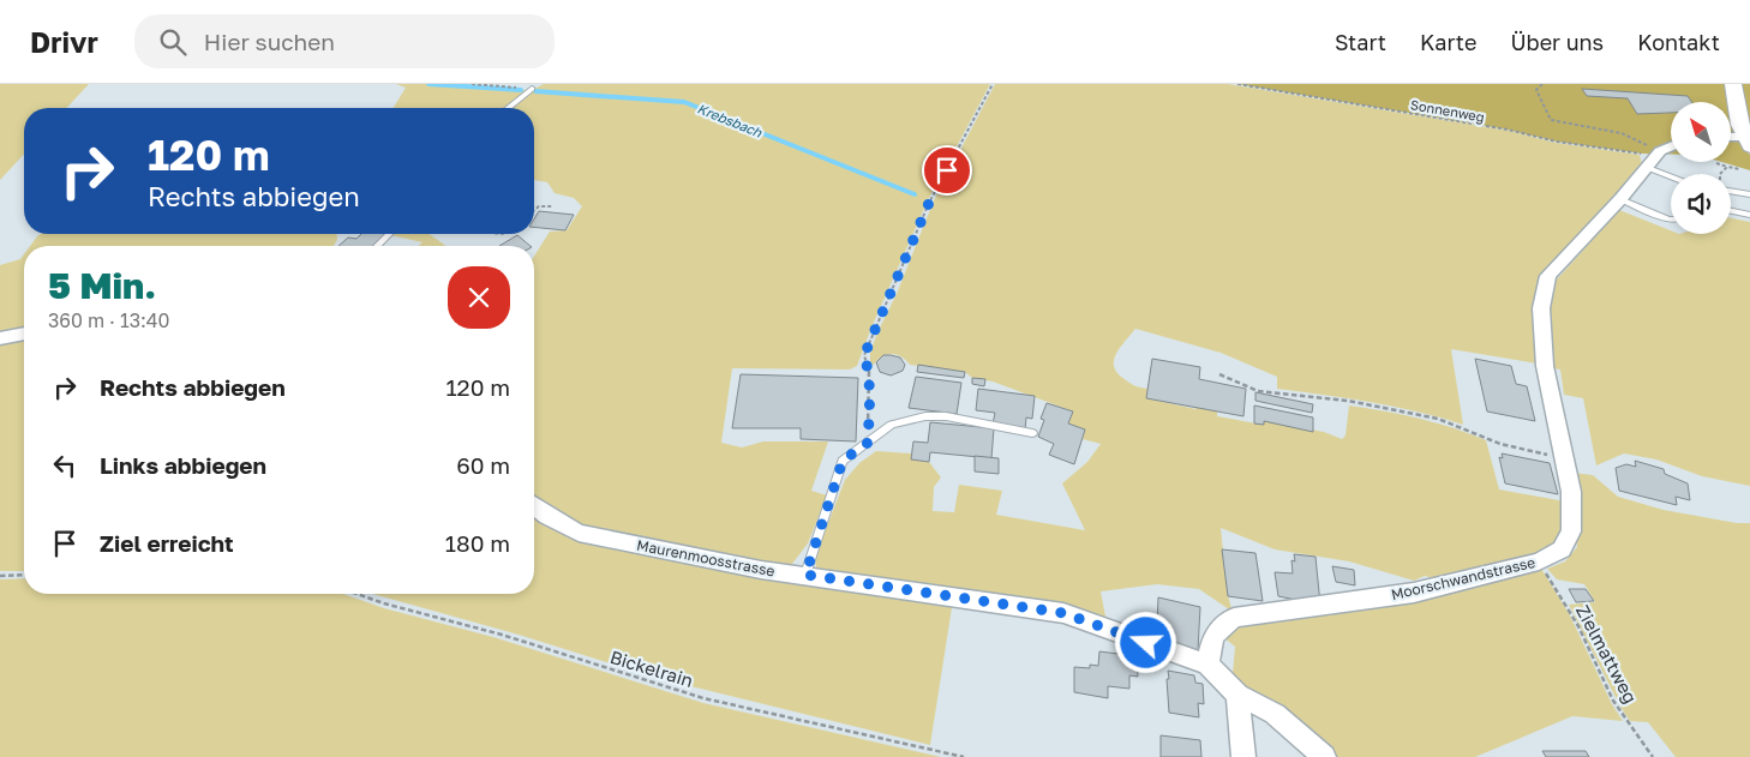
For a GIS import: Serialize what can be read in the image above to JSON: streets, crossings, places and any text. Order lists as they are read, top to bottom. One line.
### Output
{"streets":{"street":["Maurenmoosstrasse","Moorschwandstrasse"],"path":["Sonnenweg","Zielmattweg","Bickelrain"]},"crossings":[["Sonnenweg","Moorschwandstrasse"],["Maurenmoosstrasse","Moorschwandstrasse"],["Moorschwandstrasse","Zielmattweg"]],"water":["Krebsbach"],"north":"top left","page":{"header":"Drivr","search":"Hier suchen","nav":["Start","Karte","Über uns","Kontakt"],"turn":["120 m","Rechts abbiegen"],"heading":["5 Min.","360 m · 13:40"],"list":[{"name":"Rechts abbiegen","value":"120 m"},{"name":"Links abbiegen","value":"60 m"},{"name":"Ziel erreicht","value":"180 m"}]}}
